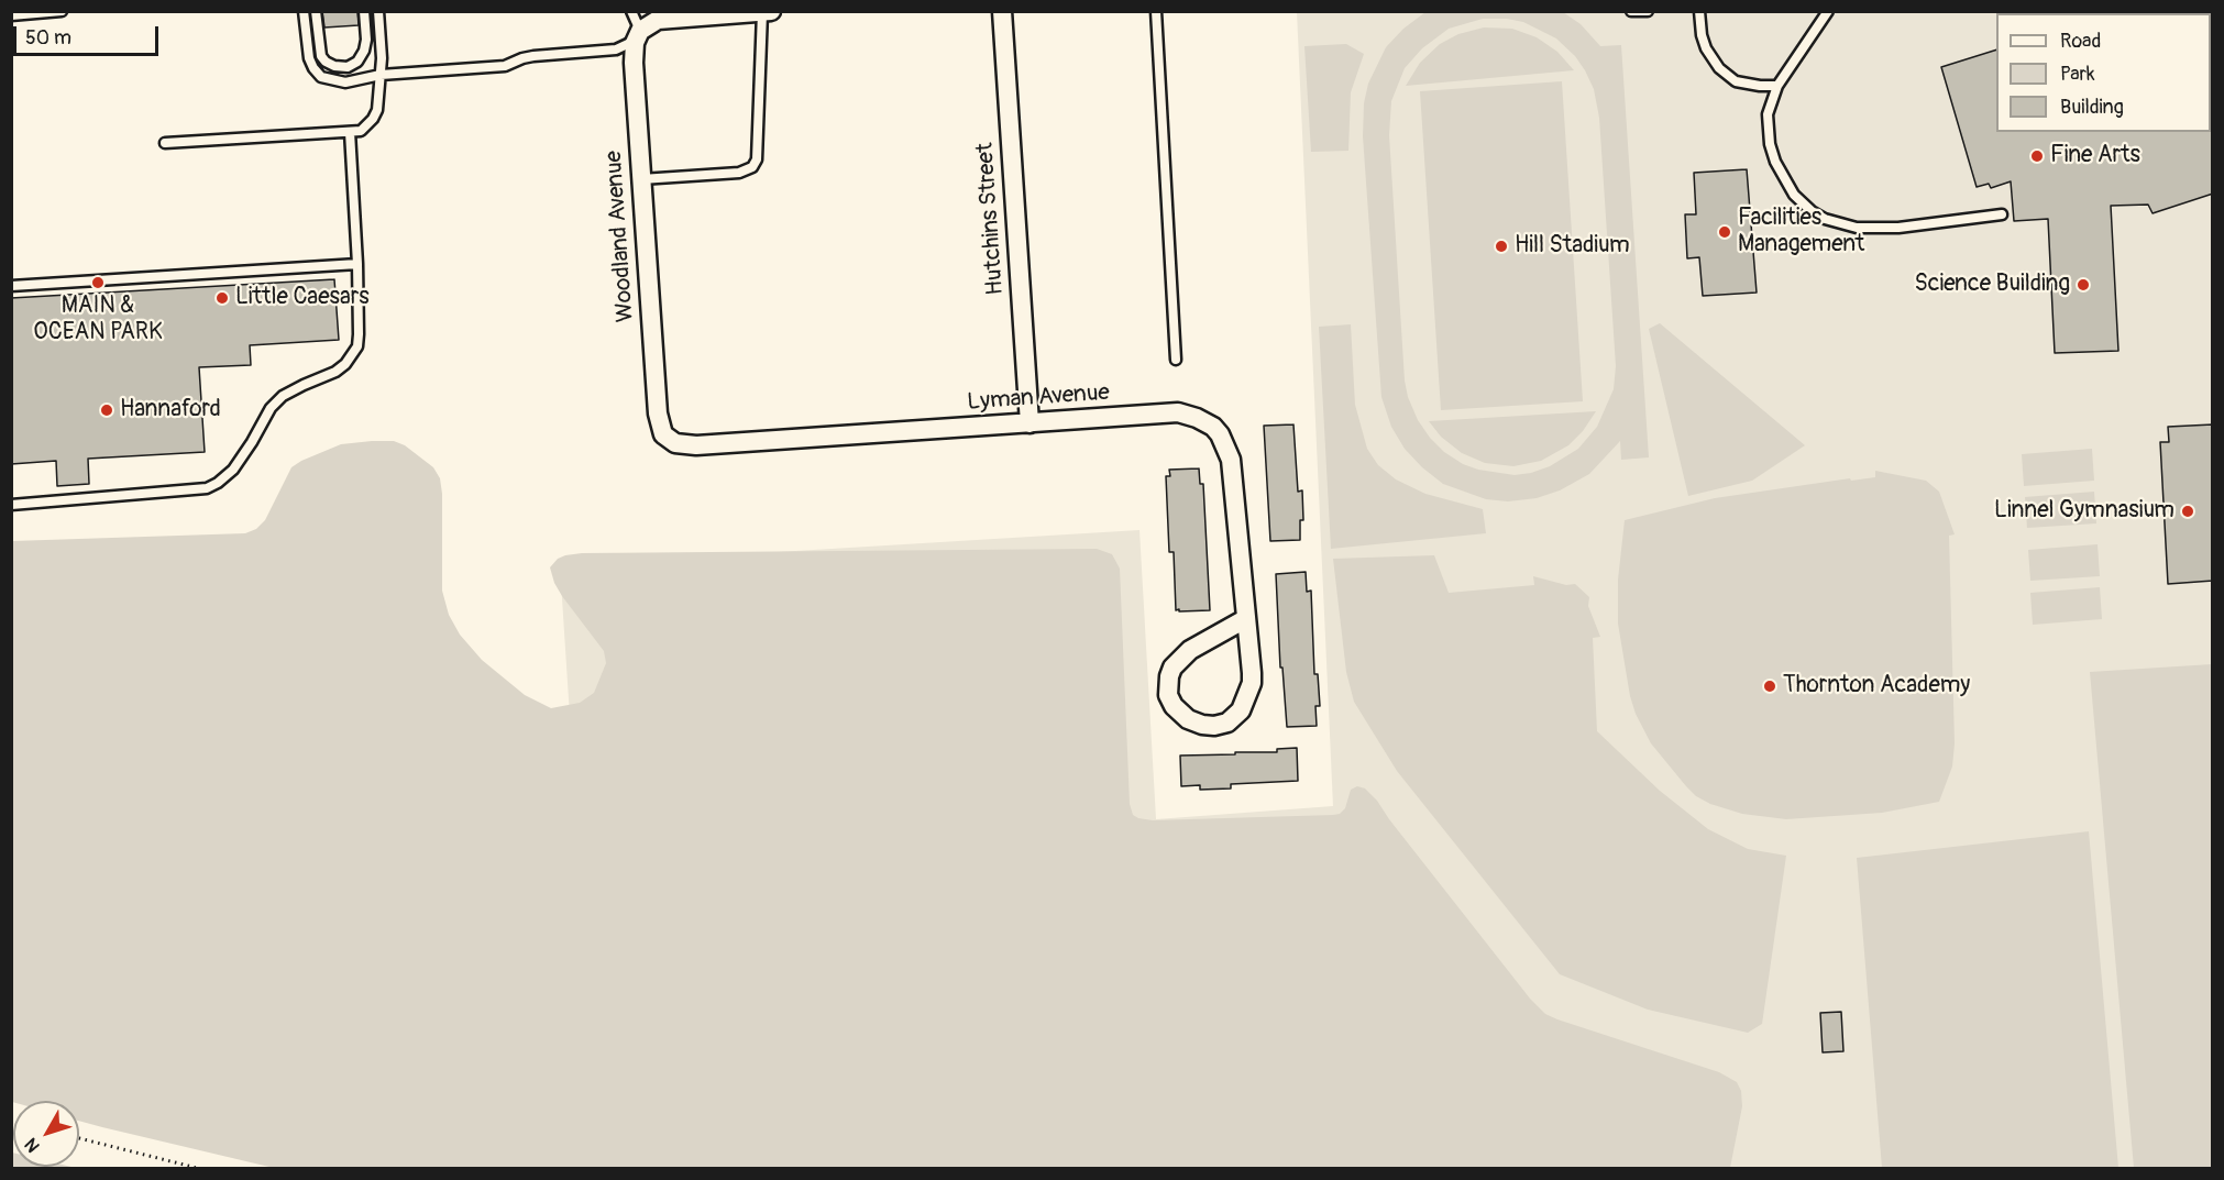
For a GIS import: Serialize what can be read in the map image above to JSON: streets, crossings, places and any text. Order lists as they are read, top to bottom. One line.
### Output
{"streets":{"street":["Hutchins Street","Woodland Avenue","Lyman Avenue"]},"crossings":[["Hutchins Street","Lyman Avenue"],["Woodland Avenue","Lyman Avenue"]],"places":["Fine Arts","Facilities Management","Hill Stadium","MAIN & OCEAN PARK","Science Building","Little Caesars","Hannaford","Linnel Gymnasium","Thornton Academy"],"legend":["Road","Park","Building"],"scale_bar":"50 m","north":"bottom left"}
